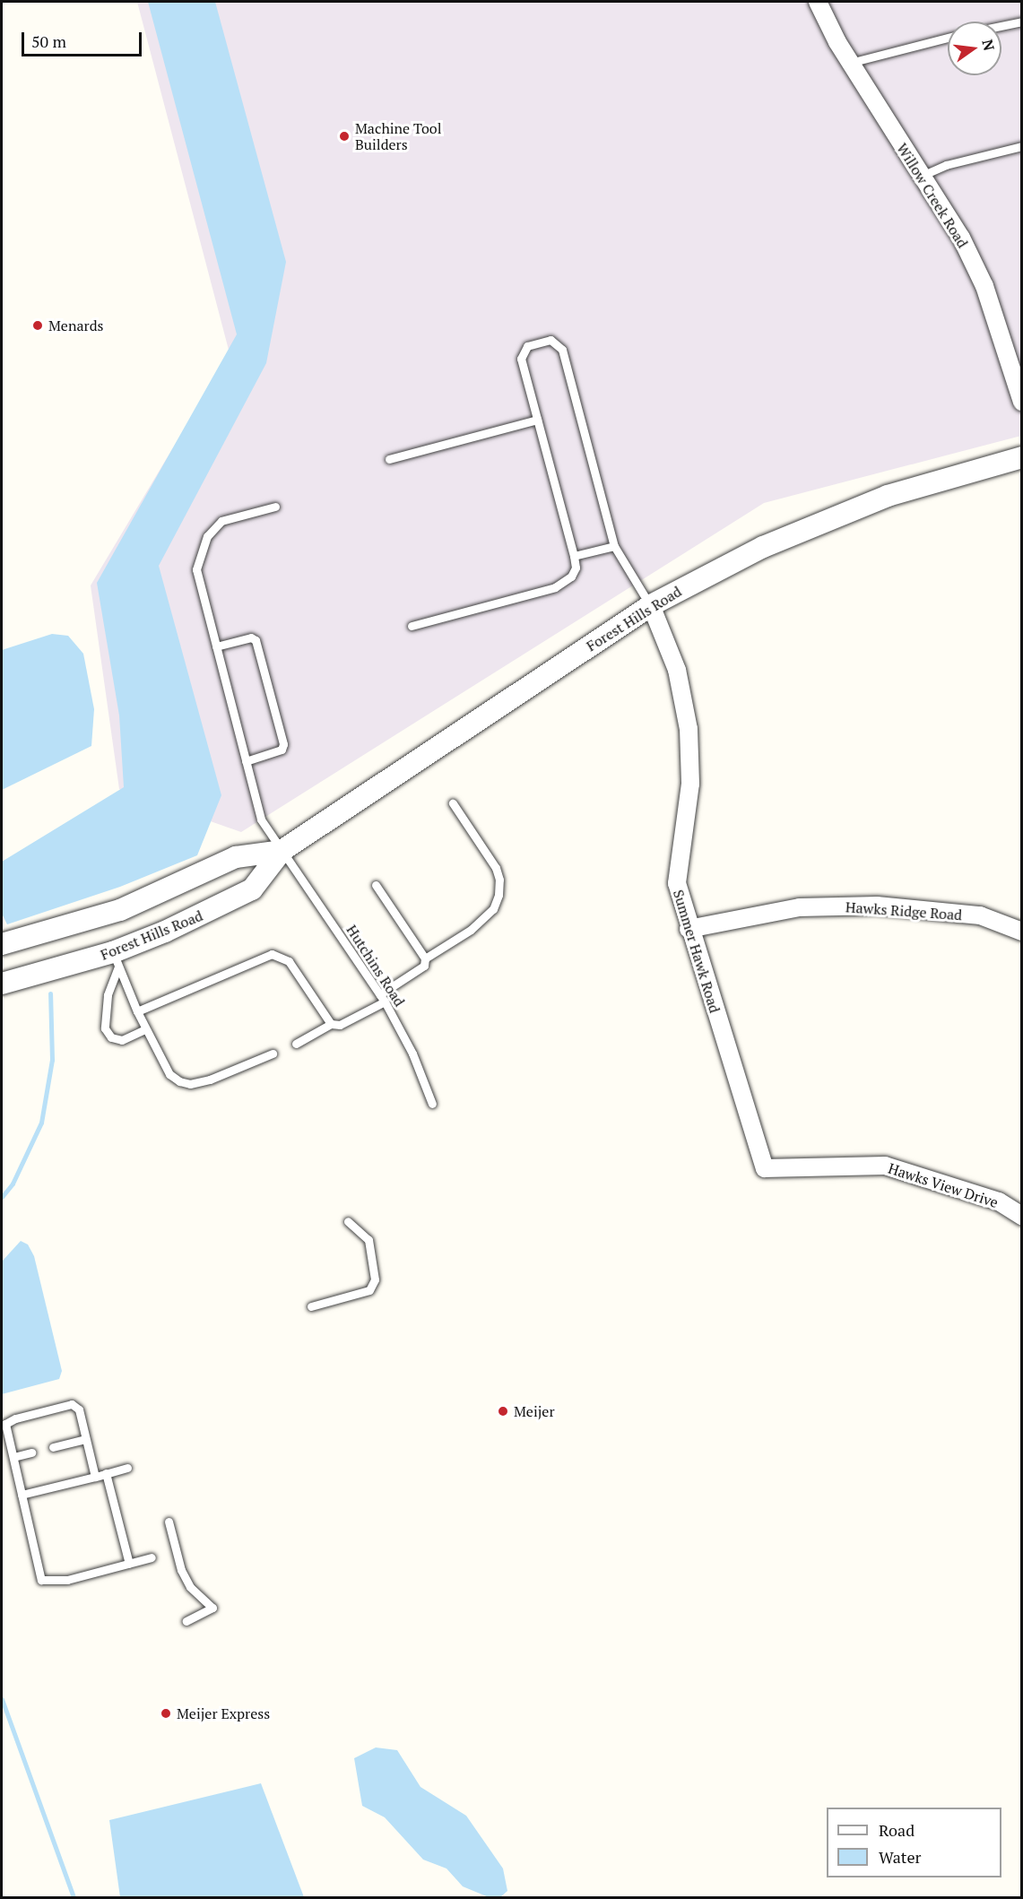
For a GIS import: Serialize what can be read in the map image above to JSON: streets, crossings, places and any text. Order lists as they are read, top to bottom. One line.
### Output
{"streets":{"street":["Willow Creek Road","Forest Hills Road","Hawks Ridge Road","Summer Hawk Road","Hawks View Drive"],"lane":["Hutchins Road"]},"crossings":[["Forest Hills Road","Summer Hawk Road"],["Forest Hills Road","Hutchins Road"],["Hawks Ridge Road","Summer Hawk Road"],["Summer Hawk Road","Hawks View Drive"]],"places":["Machine Tool Builders","Menards","Meijer","Meijer Express"],"legend":["Road","Water"],"scale_bar":"50 m","north":"right"}
